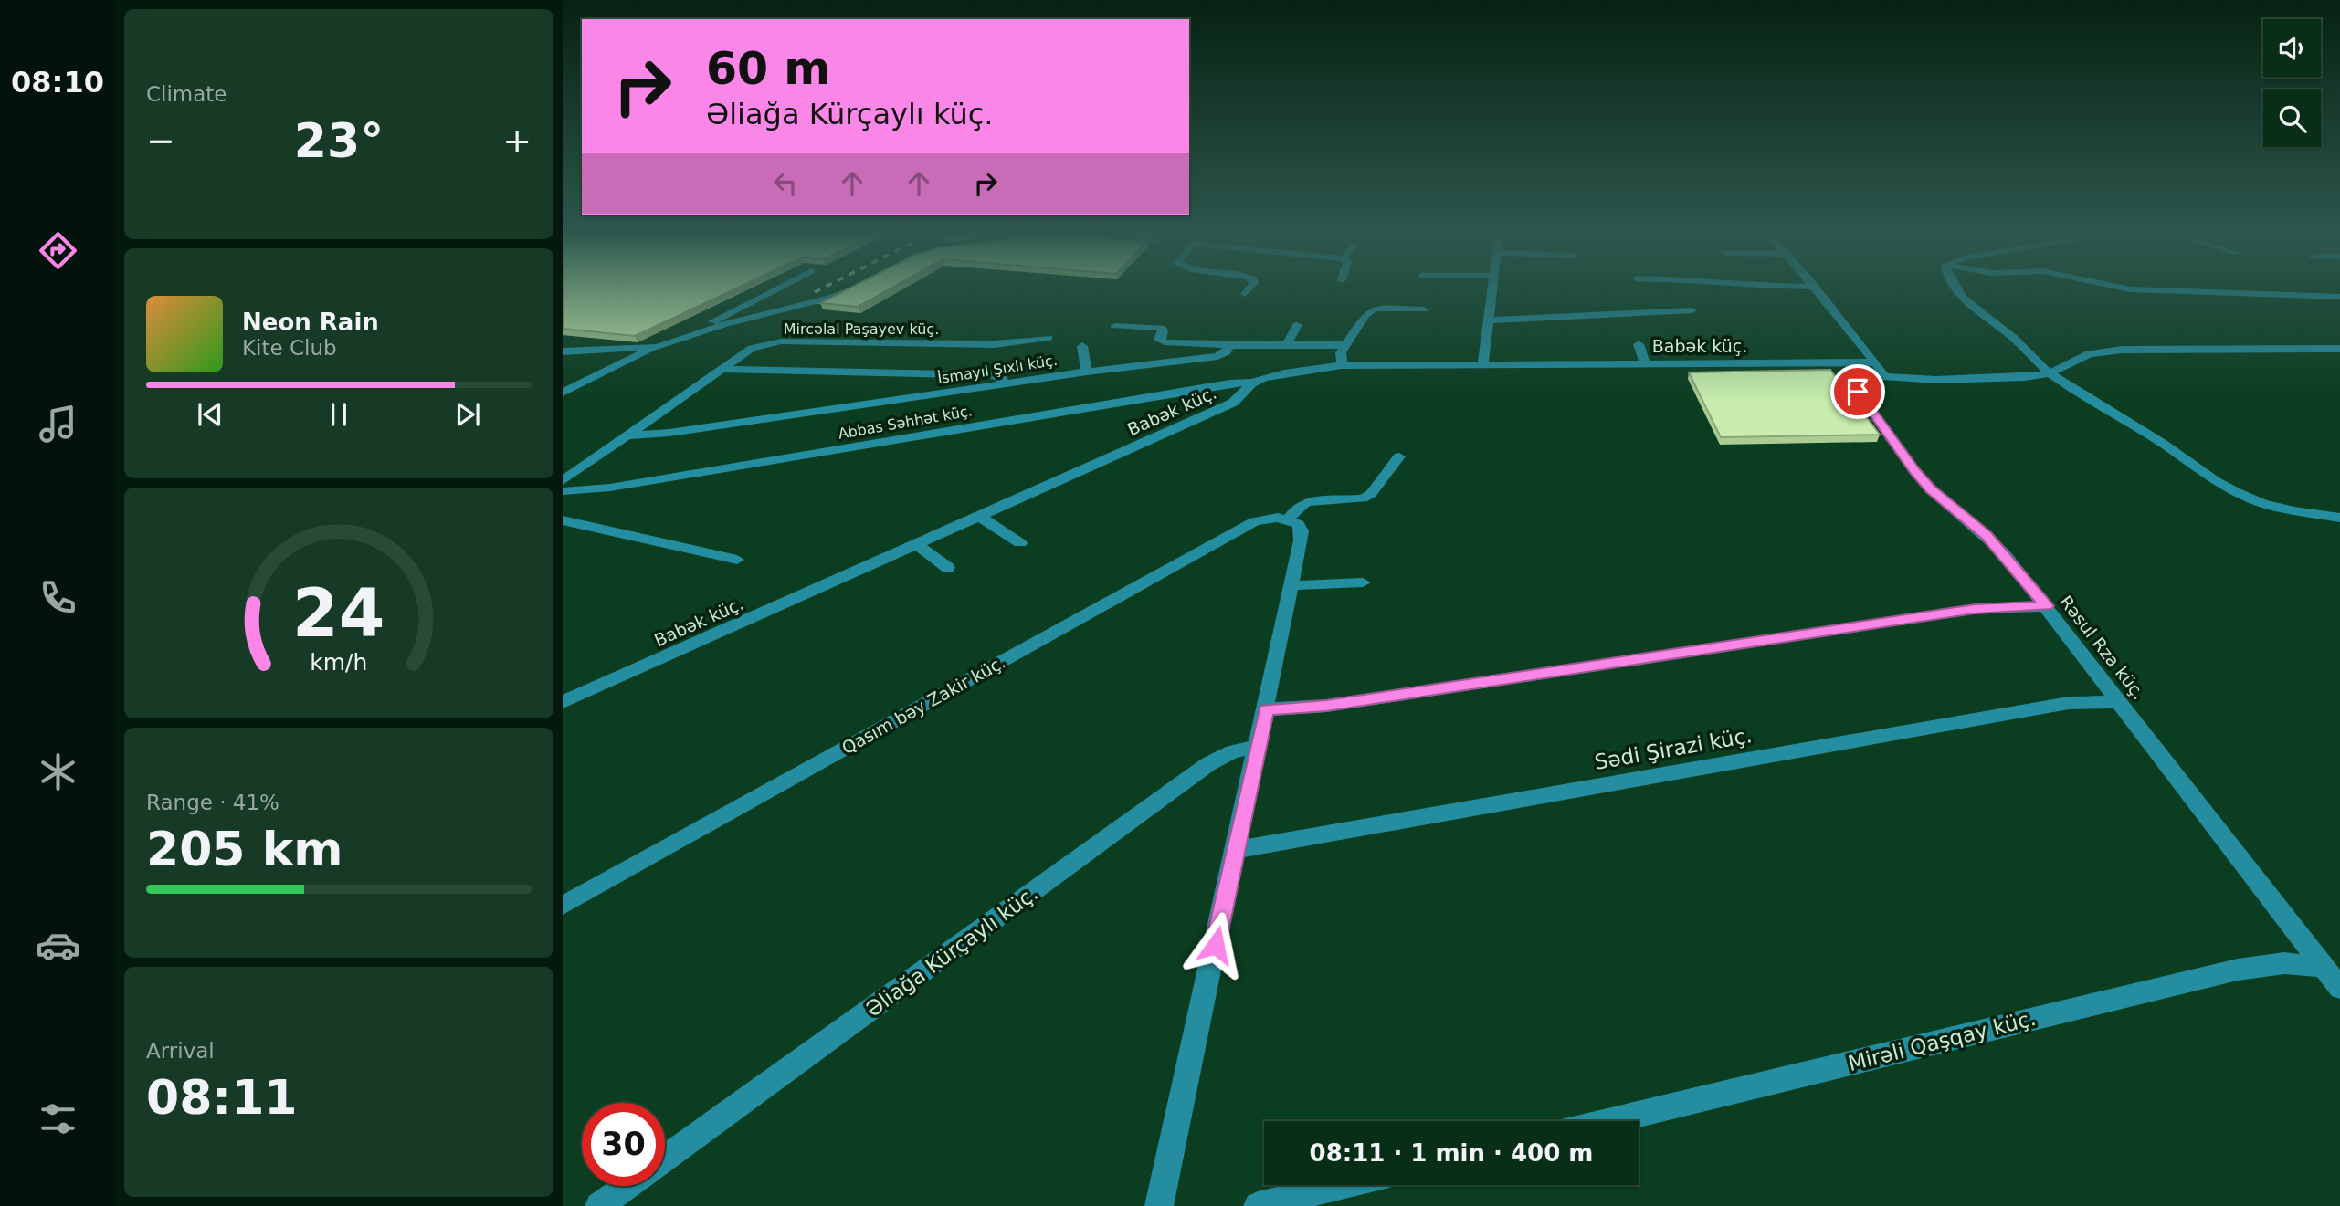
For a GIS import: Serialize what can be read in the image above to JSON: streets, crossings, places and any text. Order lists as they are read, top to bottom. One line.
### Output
{"streets":{"street":["Mircəlal Paşayev küç.","Babək küç.","İsmayıl Şıxlı küç.","Abbas Səhhət küç.","Rəsul Rza küç.","Qasım bəy Zakir küç.","Sədi Şirazi küç.","Əliağa Kürçaylı küç.","Mirəli Qaşqay küç."]},"crossings":[["Mircəlal Paşayev küç.","İsmayıl Şıxlı küç."],["Babək küç.","Abbas Səhhət küç."],["Babək küç.","Rəsul Rza küç."],["Rəsul Rza küç.","Sədi Şirazi küç."],["Rəsul Rza küç.","Mirəli Qaşqay küç."]],"page":{"tabs":"08:10","tile":["Climate",["Range · 41%","205 km"],["Arrival","08:11"]],"turn":["60 m","Əliağa Kürçaylı küç."],"heat":["−","23°","+"],"song":["Neon Rain","Kite Club"],"limit":"30","trip":"08:11 · 1 min · 400 m","gauge":["24","km/h"]}}
